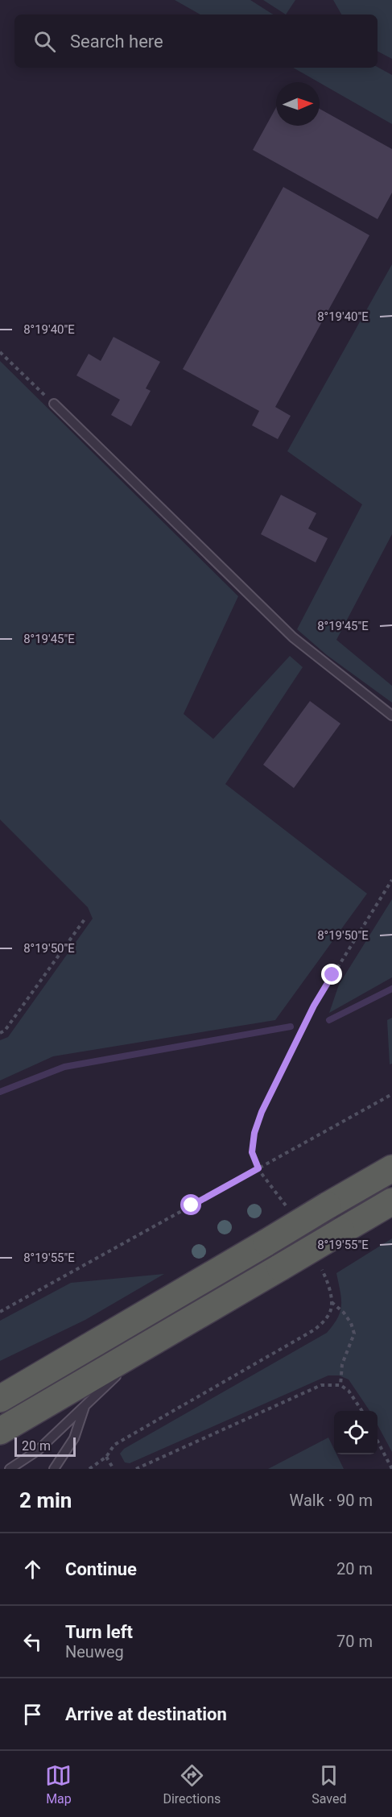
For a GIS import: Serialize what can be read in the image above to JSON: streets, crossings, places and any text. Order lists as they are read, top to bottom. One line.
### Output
{"scale_bar":"20 m","north":"right","page":{"search":"Search here","scale":"20 m","heading":["2 min","Walk · 90 m"],"list":[["Continue","20 m"],["Turn left","Neuweg","70 m"],"Arrive at destination"],"nav":["Map","Directions","Saved"]},"coordinates":["8°19'40\"E","8°19'45\"E","8°19'50\"E","8°19'55\"E"]}
